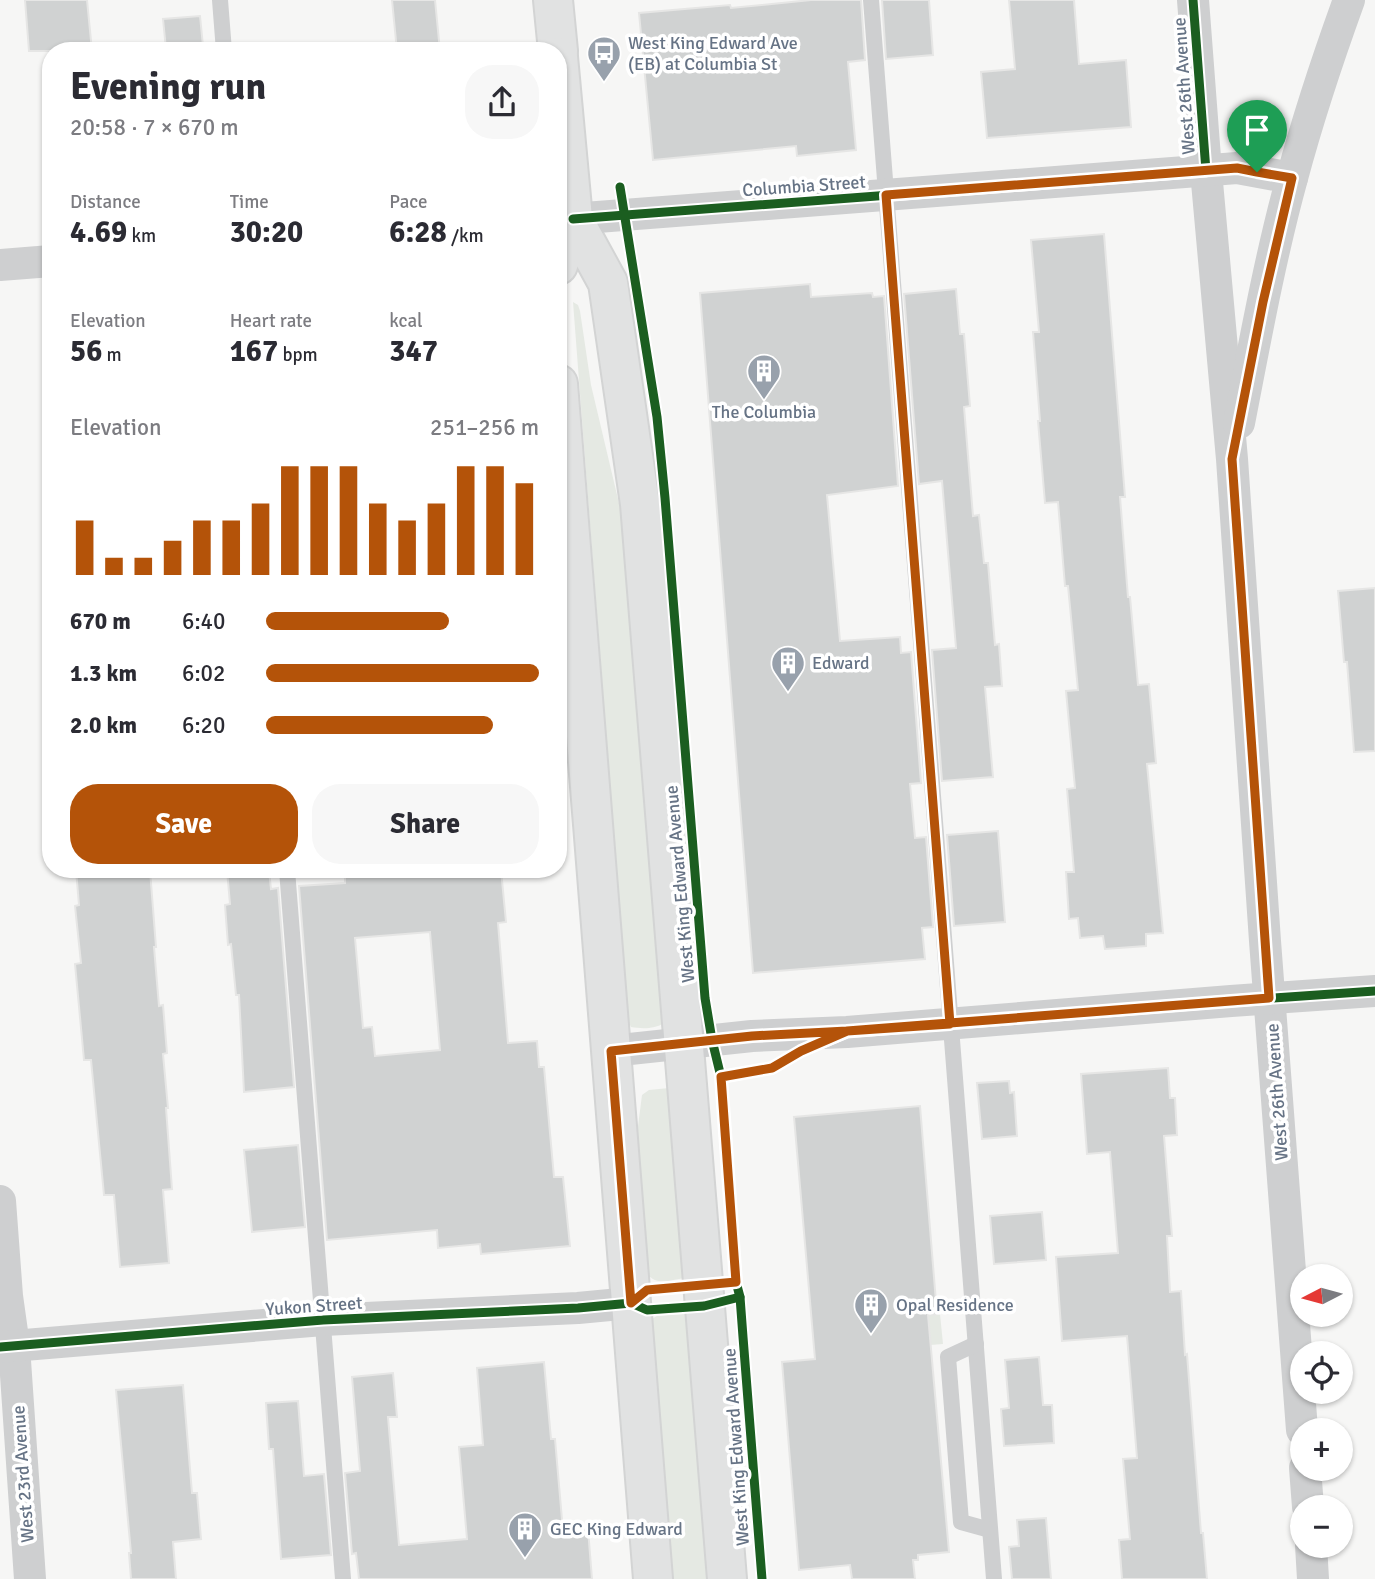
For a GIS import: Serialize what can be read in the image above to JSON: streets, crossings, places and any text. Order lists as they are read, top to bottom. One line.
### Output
{"streets":{"main road":["West King Edward Avenue"],"street":["West 26th Avenue","Columbia Street","Yukon Street","West 23rd Avenue"]},"crossings":[["West 26th Avenue","Columbia Street"],["Yukon Street","West 23rd Avenue"]],"places":{"bus stop":["West King Edward Ave (EB) at Columbia St"],"building":["The Columbia","Edward","Opal Residence","GEC King Edward"]},"north":"left","page":{"heading":["Evening run","20:58 · 7 × 670 m"],"stats":[["Distance","4.69 km"],["Time","30:20"],["Pace","6:28 /km"],["Elevation","56 m"],["Heart rate","167 bpm"],["kcal","347"]],"chart":["Elevation","251–256 m"],"list":[{"name":"670 m","note":"6:40"},{"name":"1.3 km","note":"6:02"},{"name":"2.0 km","note":"6:20"}],"buttons":["Save","Share"],"map_buttons":["+","−"]}}
